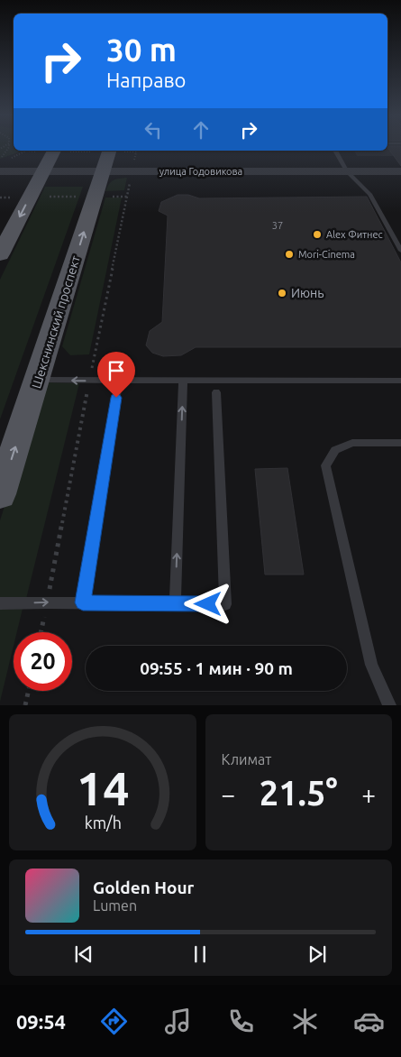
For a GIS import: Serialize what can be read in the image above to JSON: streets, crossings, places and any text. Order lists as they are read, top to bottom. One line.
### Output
{"streets":{"main road":["Шекснинский проспект"],"street":["улица Годовикова"]},"crossings":[["улица Годовикова","Шекснинский проспект"]],"one_way":["Шекснинский проспект"],"places":["Alex Фитнес","Mori-Cinema","Июнь"],"house_numbers":["37"],"page":{"turn":["30 m","Направо"],"limit":"20","trip":"09:55 · 1 мин · 90 m","tile":"Климат","heat":["−","21.5°","+"],"song":["Golden Hour","Lumen"],"tabs":"09:54","gauge":["14","km/h"]}}
